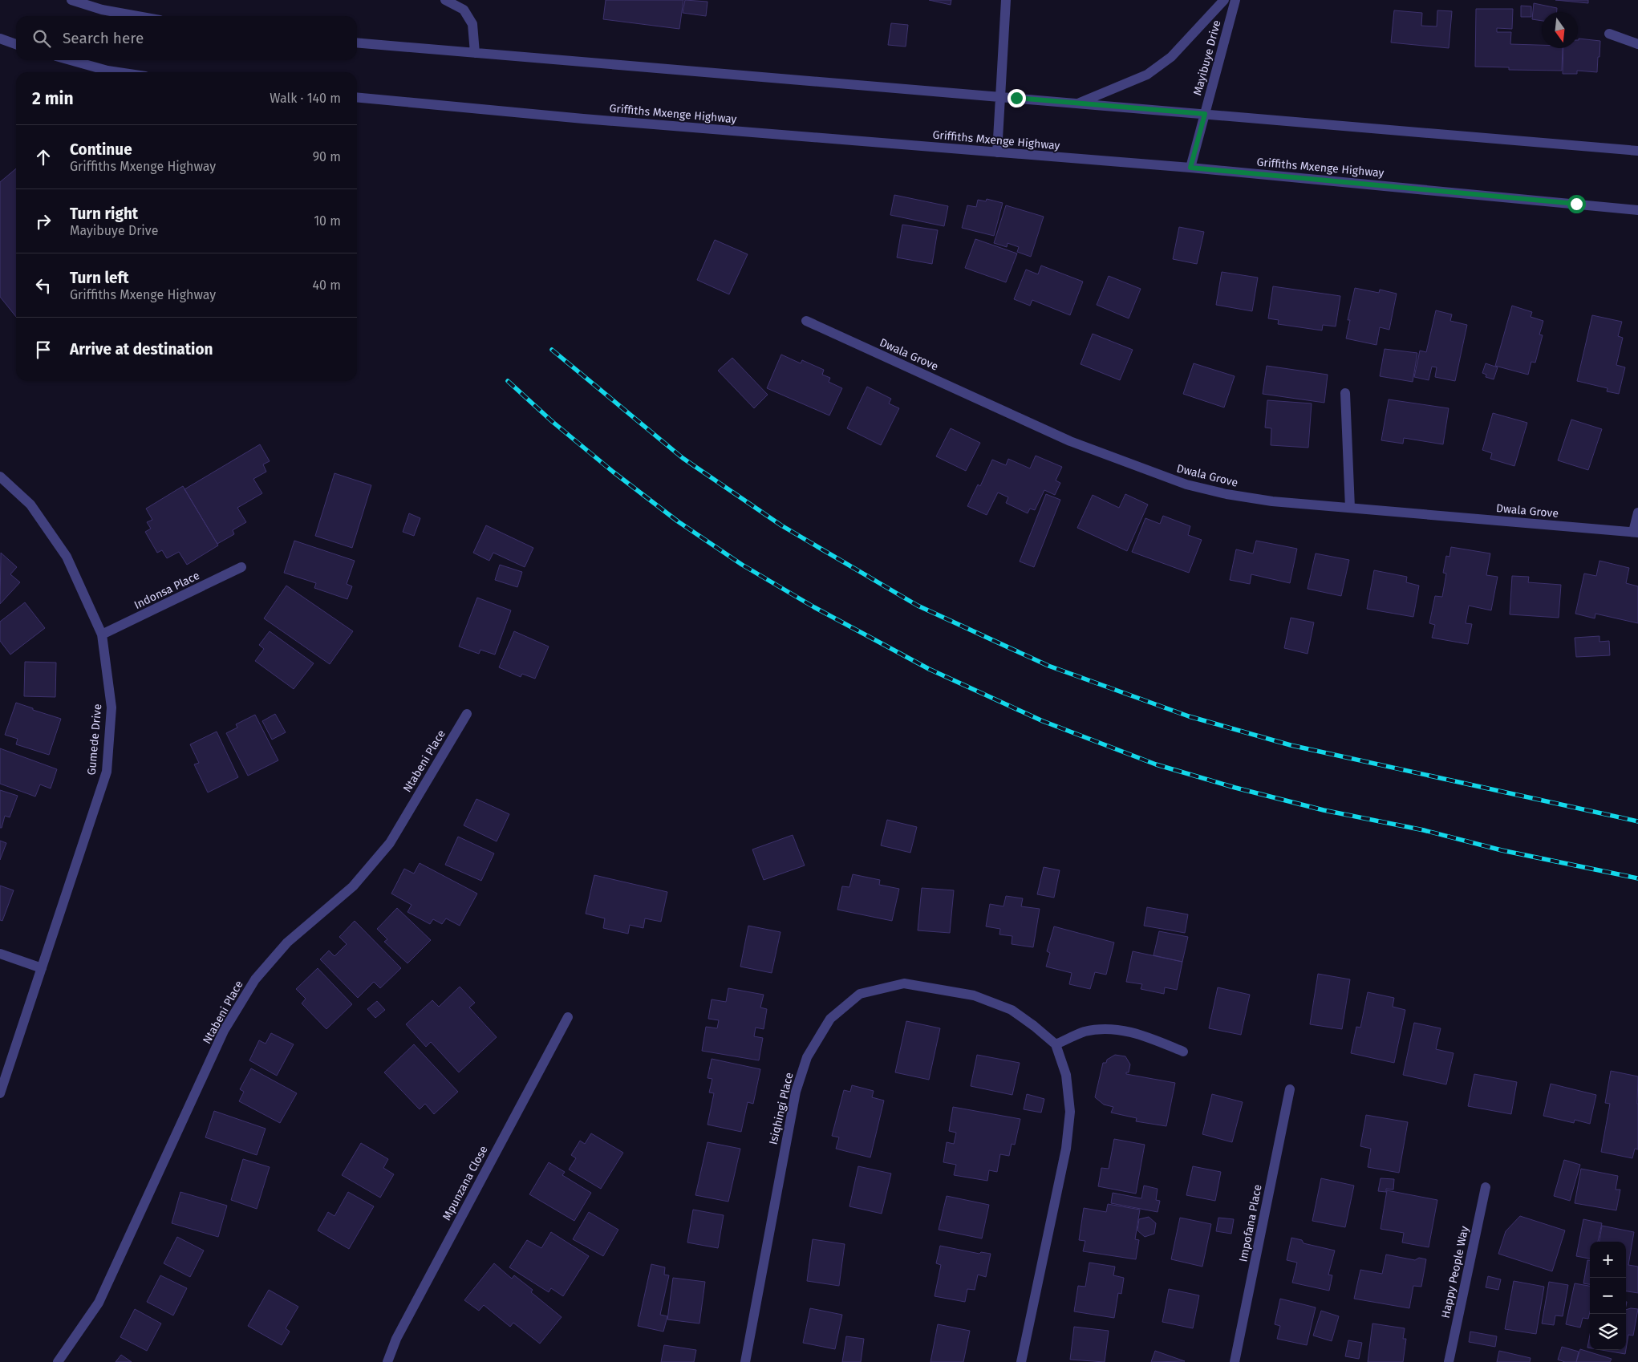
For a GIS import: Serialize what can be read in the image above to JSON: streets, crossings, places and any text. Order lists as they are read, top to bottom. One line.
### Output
{"streets":{"street":["Mayibuye Drive","Griffiths Mxenge Highway","Dwala Grove","Indonsa Place","Gumede Drive","Ntabeni Place","Isiqhingi Place","Mpunzana Close","Impofana Place","Happy People Way"]},"crossings":[["Mayibuye Drive","Griffiths Mxenge Highway"],["Indonsa Place","Gumede Drive"]],"north":"bottom","page":{"search":"Search here","heading":["2 min","Walk · 140 m"],"list":[["Continue","Griffiths Mxenge Highway","90 m"],["Turn right","Mayibuye Drive","10 m"],["Turn left","Griffiths Mxenge Highway","40 m"],"Arrive at destination"],"map_buttons":["+","−"]}}
